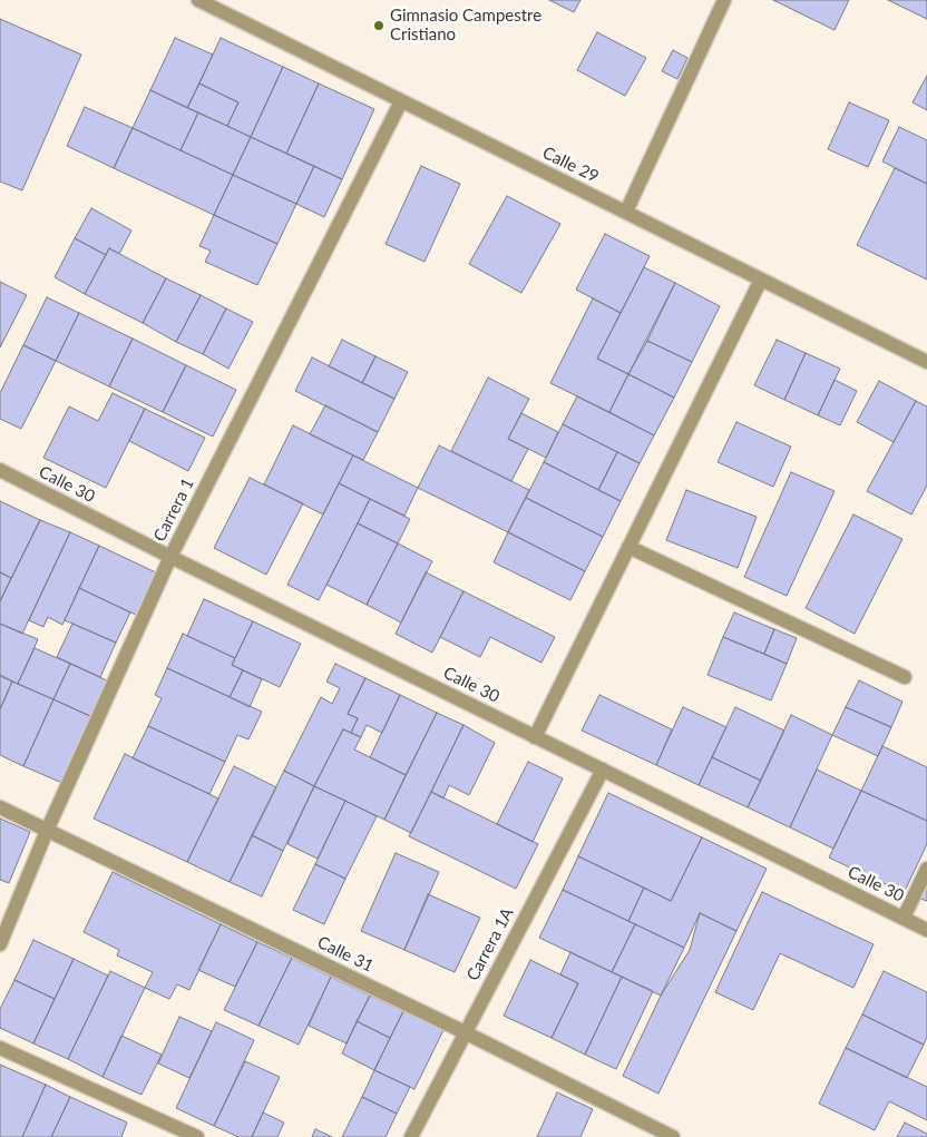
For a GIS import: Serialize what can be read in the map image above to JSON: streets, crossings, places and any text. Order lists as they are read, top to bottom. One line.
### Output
{"streets":{"street":["Calle 29","Calle 30","Carrera 1","Carrera 1A","Calle 31"]},"crossings":[["Calle 29","Carrera 1"],["Calle 30","Carrera 1"],["Calle 30","Carrera 1A"],["Carrera 1","Calle 31"],["Carrera 1A","Calle 31"]],"places":["Gimnasio Campestre Cristiano"]}
